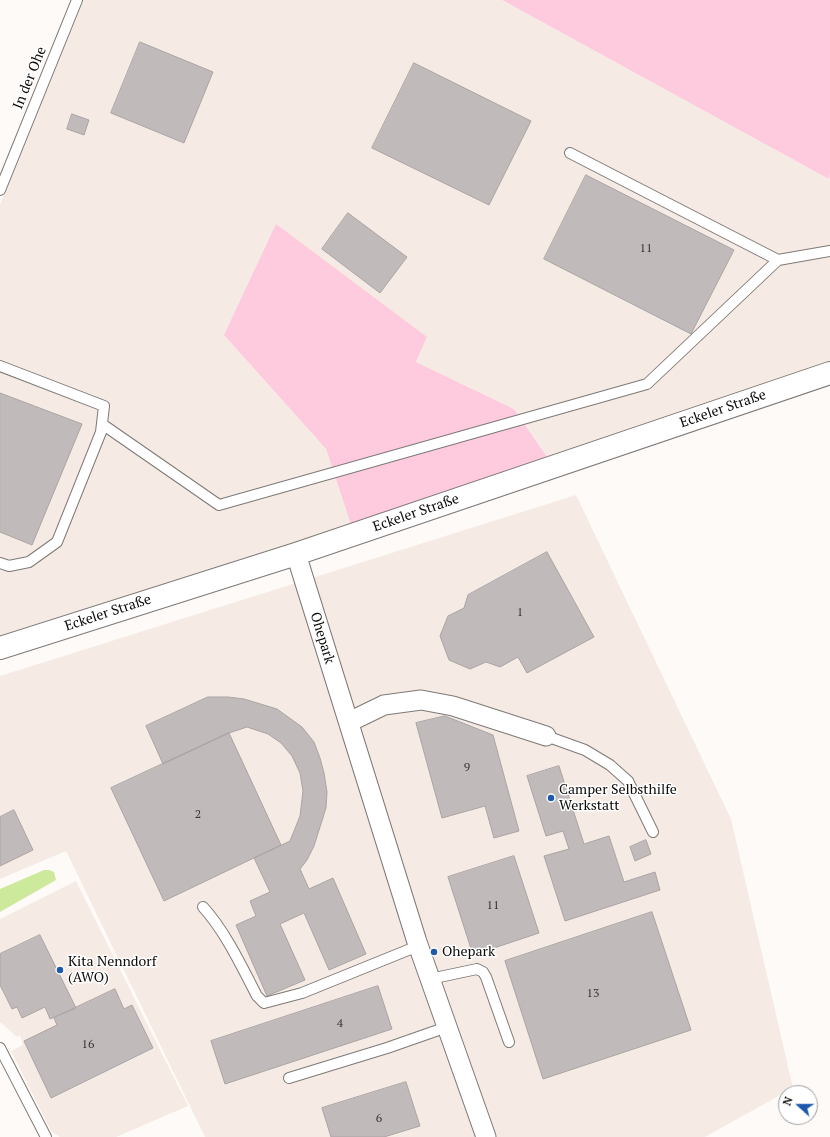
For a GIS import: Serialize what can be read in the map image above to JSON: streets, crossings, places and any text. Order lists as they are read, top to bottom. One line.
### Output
{"streets":{"street":["Eckeler Straße","Ohepark"],"lane":["In der Ohe"]},"crossings":[["Eckeler Straße","Ohepark"]],"places":["Camper Selbsthilfe Werkstatt","Ohepark","Kita Nenndorf (AWO)"],"house_numbers":["11","1","9","2","11","13","4","16","6"],"north":"left"}
